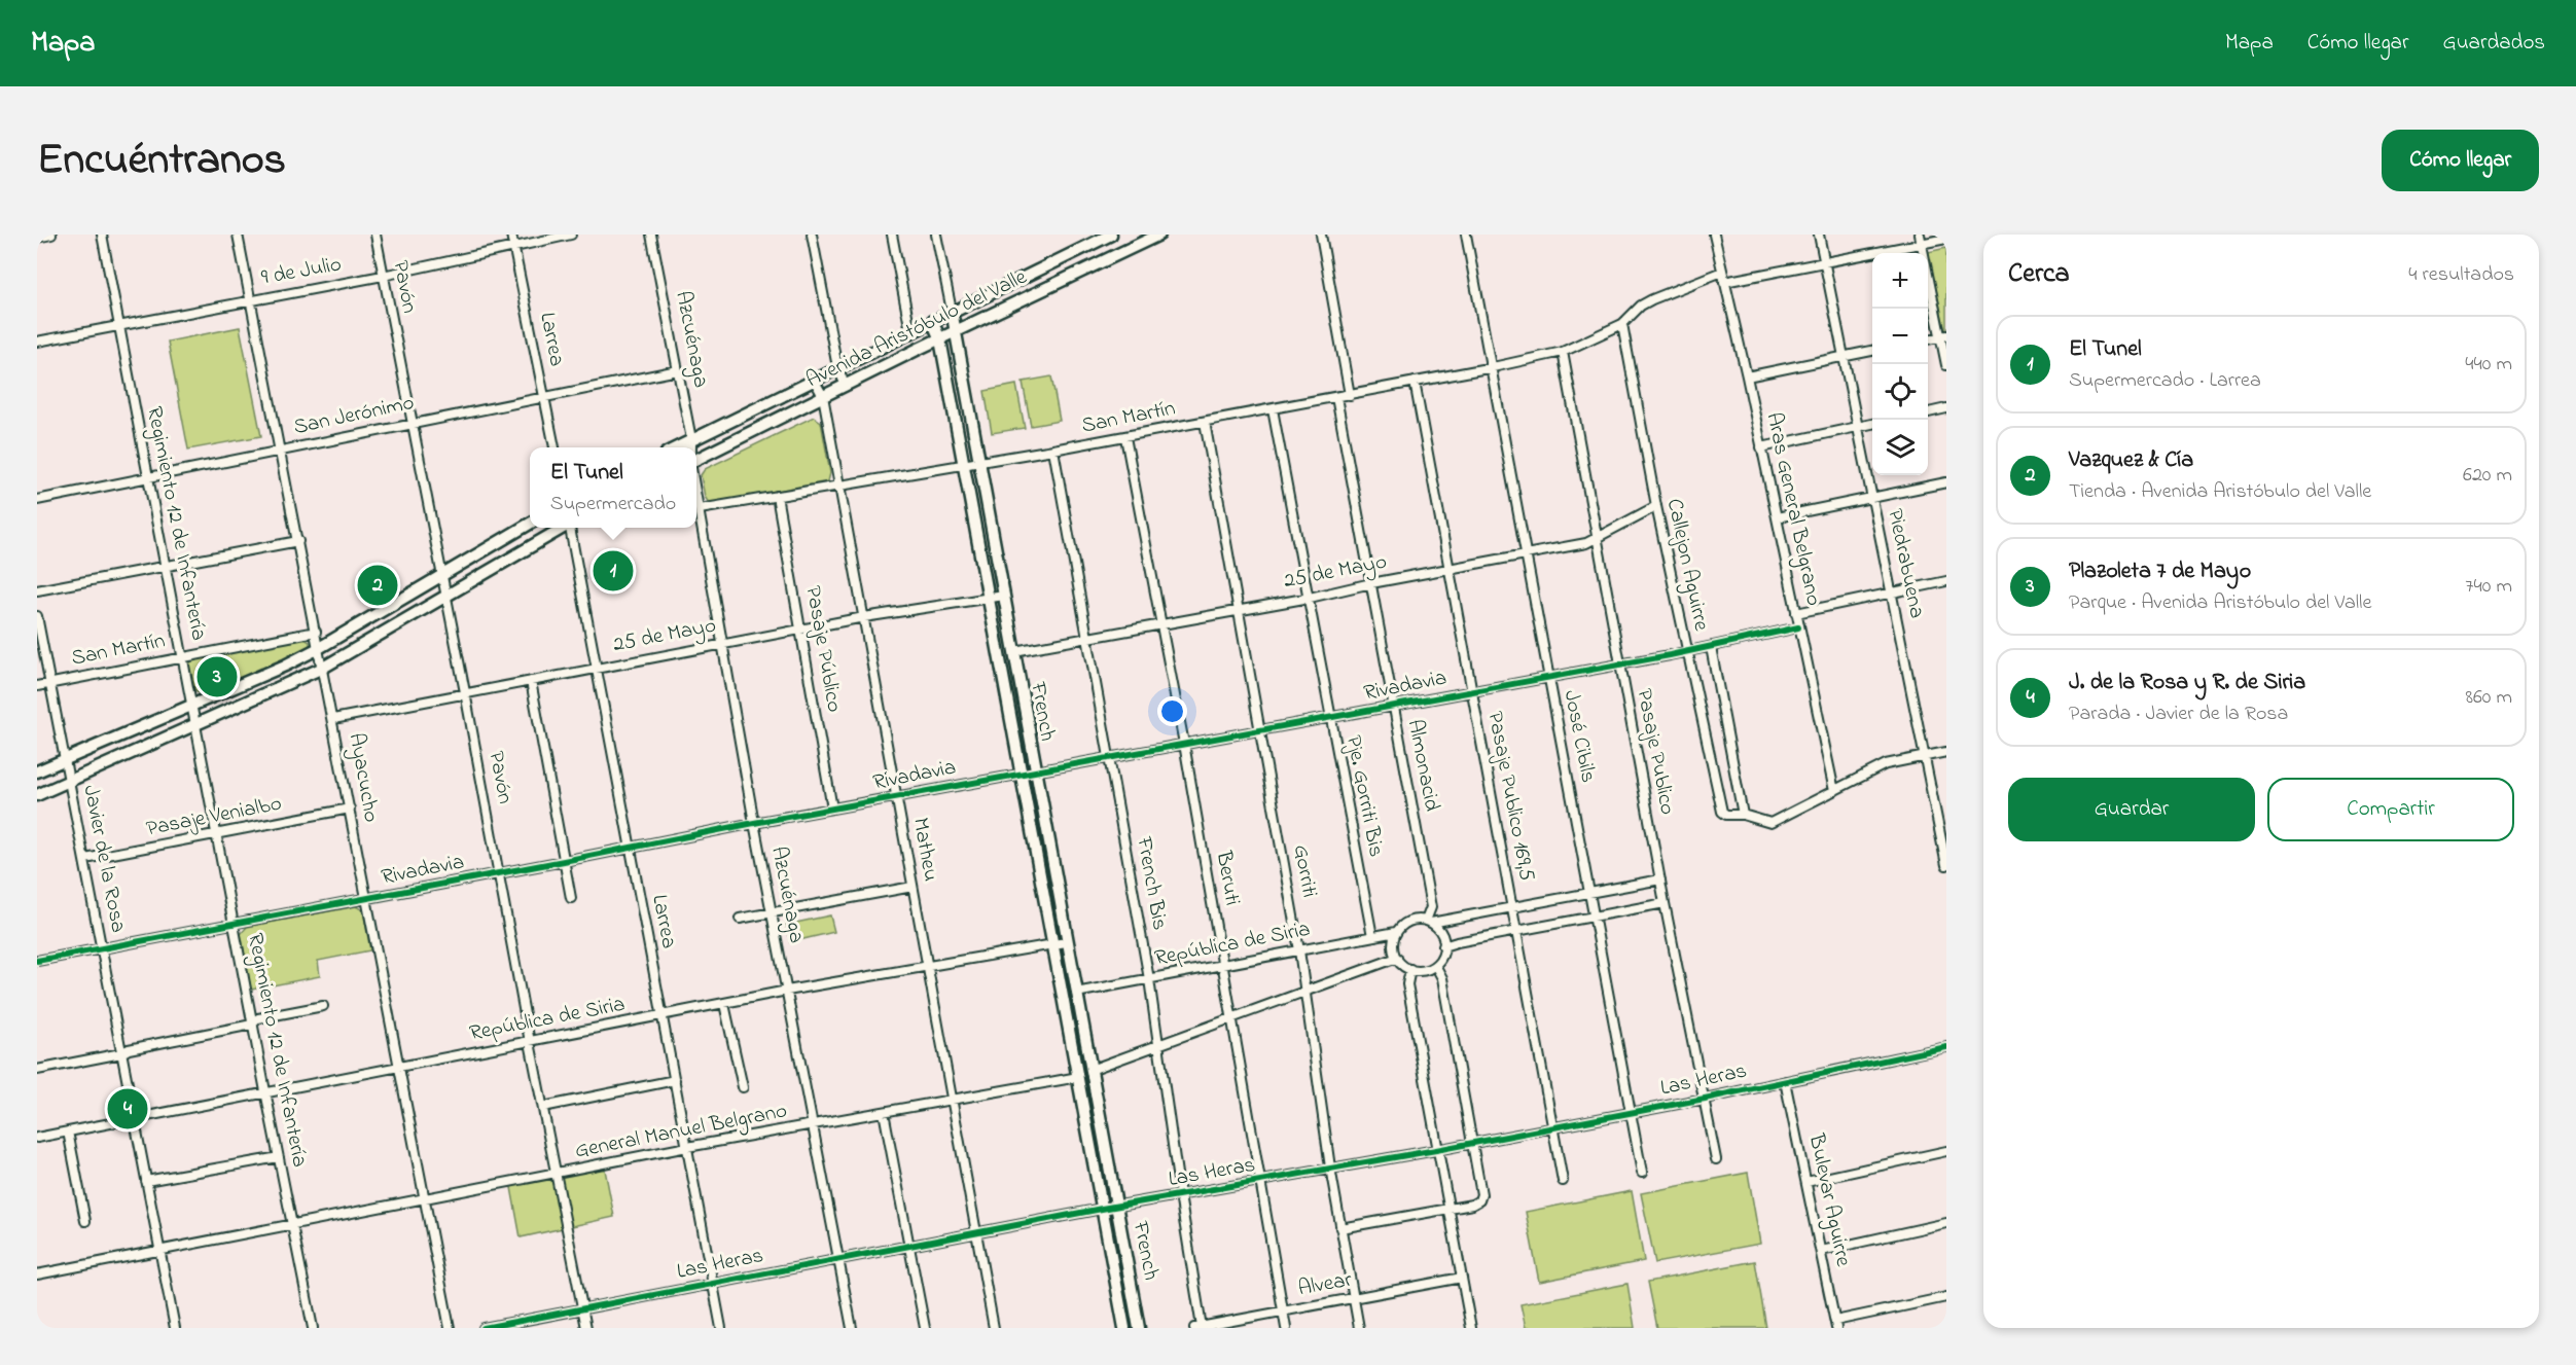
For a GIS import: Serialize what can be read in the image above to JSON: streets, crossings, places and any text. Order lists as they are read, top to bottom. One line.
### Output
{"streets":{"main road":["Avenida Aristóbulo del Valle","French"],"street":["9 de Julio","Pavón","Larrea","Azcuénaga","San Jerónimo","San Martín","Aras General Belgrano","Regimiento 12 de Infantería","Piedrabuena","Callejon Aguirre","25 de Mayo","Pasaje Público","Rivadavia","José Cibils","Pasaje Publico","Almonacid","Ayacucho","Pje. Gorriti Bis","Pasaje Publico 169,5","Pasaje Venialbo","Matheu","Javier de la Rosa","Gorriti","Beruti","French Bis","República de Siria","Las Heras","General Manuel Belgrano","Bulevar Aguirre","Alvear"]},"crossings":[["9 de Julio","Pavón"],["9 de Julio","Larrea"],["9 de Julio","Regimiento 12 de Infantería"],["9 de Julio","Ayacucho"],["Pavón","San Jerónimo"],["Pavón","25 de Mayo"],["Pavón","Rivadavia"],["Pavón","República de Siria"],["Pavón","Las Heras"],["Pavón","General Manuel Belgrano"],["Avenida Aristóbulo del Valle","Azcuénaga"],["Avenida Aristóbulo del Valle","French"],["Avenida Aristóbulo del Valle","Matheu"],["Larrea","San Jerónimo"],["Larrea","25 de Mayo"],["Larrea","Rivadavia"],["Larrea","República de Siria"],["Larrea","Las Heras"],["Larrea","General Manuel Belgrano"],["Azcuénaga","San Jerónimo"],["Azcuénaga","San Martín"],["Azcuénaga","25 de Mayo"],["Azcuénaga","Rivadavia"],["Azcuénaga","República de Siria"],["Azcuénaga","Las Heras"],["Azcuénaga","General Manuel Belgrano"],["San Jerónimo","Regimiento 12 de Infantería"],["San Jerónimo","Ayacucho"],["San Martín","Aras General Belgrano"],["San Martín","Regimiento 12 de Infantería"],["San Martín","Callejon Aguirre"],["San Martín","Pasaje Público"],["San Martín","French"],["San Martín","José Cibils"],["San Martín","Pasaje Publico"],["San Martín","Almonacid"],["San Martín","Ayacucho"],["San Martín","Pje. Gorriti Bis"],["San Martín","Pasaje Publico 169,5"],["San Martín","Matheu"],["San Martín","Javier de la Rosa"],["San Martín","Gorriti"],["San Martín","Beruti"],["San Martín","French Bis"],["Aras General Belgrano","Rivadavia"],["Regimiento 12 de Infantería","Rivadavia"],["Regimiento 12 de Infantería","Pasaje Venialbo"],["Regimiento 12 de Infantería","República de Siria"],["Regimiento 12 de Infantería","General Manuel Belgrano"],["Callejon Aguirre","25 de Mayo"],["Callejon Aguirre","Rivadavia"],["25 de Mayo","Pasaje Público"],["25 de Mayo","French"],["25 de Mayo","José Cibils"],["25 de Mayo","Pasaje Publico"],["25 de Mayo","Almonacid"],["25 de Mayo","Ayacucho"],["25 de Mayo","Pje. Gorriti Bis"],["25 de Mayo","Pasaje Publico 169,5"],["25 de Mayo","Matheu"],["25 de Mayo","Gorriti"],["25 de Mayo","Beruti"],["25 de Mayo","French Bis"],["Pasaje Público","Rivadavia"],["Rivadavia","French"],["Rivadavia","José Cibils"],["Rivadavia","Pasaje Publico"],["Rivadavia","Almonacid"],["Rivadavia","Ayacucho"],["Rivadavia","Pje. Gorriti Bis"],["Rivadavia","Pasaje Publico 169,5"],["Rivadavia","Matheu"],["Rivadavia","Javier de la Rosa"],["Rivadavia","Gorriti"],["Rivadavia","Beruti"],["Rivadavia","French Bis"],["French","República de Siria"],["French","Las Heras"],["French","General Manuel Belgrano"],["José Cibils","Las Heras"],["Pasaje Publico","Las Heras"],["Almonacid","República de Siria"],["Ayacucho","Pasaje Venialbo"],["Ayacucho","República de Siria"],["Ayacucho","General Manuel Belgrano"],["Pje. Gorriti Bis","República de Siria"],["Pasaje Publico 169,5","Las Heras"],["Pasaje Venialbo","Javier de la Rosa"],["Matheu","República de Siria"],["Matheu","Las Heras"],["Matheu","General Manuel Belgrano"],["Javier de la Rosa","República de Siria"],["Javier de la Rosa","General Manuel Belgrano"],["Gorriti","República de Siria"],["Gorriti","Las Heras"],["Gorriti","Alvear"],["Beruti","República de Siria"],["Beruti","Las Heras"],["Beruti","Alvear"],["French Bis","República de Siria"],["French Bis","Las Heras"],["French Bis","Alvear"],["Las Heras","Bulevar Aguirre"]],"page":{"header":"Mapa","nav":["Mapa","Cómo llegar","Guardados"],"title":"Encuéntranos","buttons":["Cómo llegar",["Guardar","Compartir"]],"heading":["Cerca","4 resultados"],"map_buttons":["+","−"],"list":[{"mark":"1","name":"El Tunel","note":"Supermercado · Larrea","value":"440 m"},{"mark":"2","name":"Vazquez & Cía","note":"Tienda · Avenida Aristóbulo del Valle","value":"620 m"},{"mark":"3","name":"Plazoleta 7 de Mayo","note":"Parque · Avenida Aristóbulo del Valle","value":"740 m"},{"mark":"4","name":"J. de la Rosa y R. de Siria","note":"Parada · Javier de la Rosa","value":"860 m"}],"popup":["El Tunel","Supermercado"],"pins":["1","2","3","4"]}}
